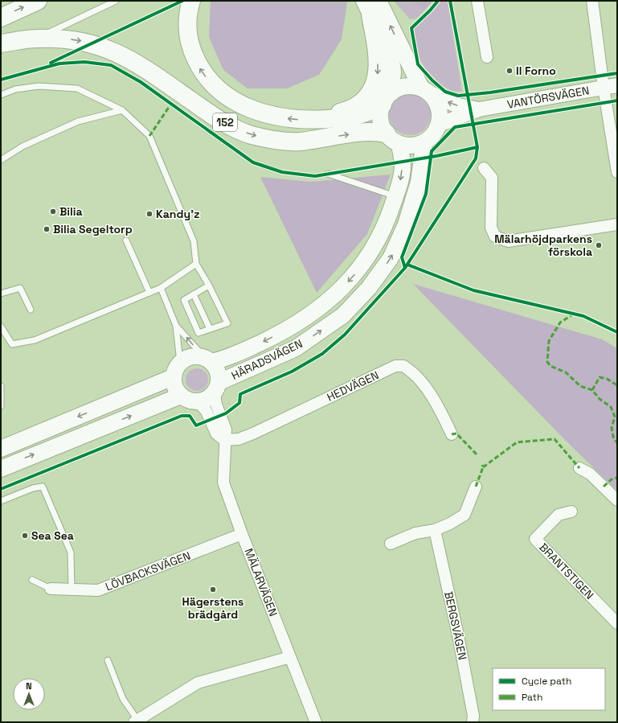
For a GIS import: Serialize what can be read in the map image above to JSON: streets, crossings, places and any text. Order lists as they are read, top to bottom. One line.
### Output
{"streets":{"highway":["152"],"main road":["HÄRADSVÄGEN"],"street":["VANTÖRSVÄGEN","HEDVÄGEN","LÖVBACKSVÄGEN","BRANTSTIGEN","MÄLARVÄGEN","BERGSVÄGEN"]},"crossings":[["VANTÖRSVÄGEN","152"],["VANTÖRSVÄGEN","HÄRADSVÄGEN"],["152","HÄRADSVÄGEN"],["HÄRADSVÄGEN","MÄLARVÄGEN"],["HEDVÄGEN","MÄLARVÄGEN"],["LÖVBACKSVÄGEN","MÄLARVÄGEN"]],"places":["Il Forno","Bilia","Kandy'z","Bilia Segeltorp","Mälarhöjdparkens förskola","Sea Sea","Hägerstens brädgård"],"legend":["Cycle path","Path"],"north":"top"}
